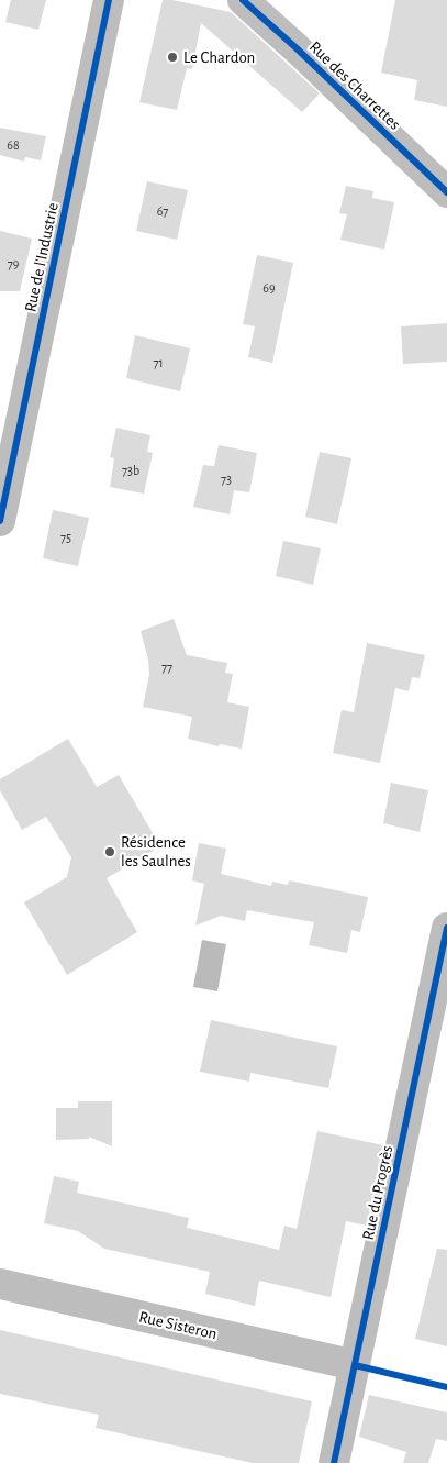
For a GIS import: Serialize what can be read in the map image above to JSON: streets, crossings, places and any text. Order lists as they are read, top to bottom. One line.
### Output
{"streets":{"street":["Rue des Charrettes","Rue de l'Industrie","Rue du Progrès","Rue Sisteron"]},"crossings":[["Rue du Progrès","Rue Sisteron"]],"places":["Le Chardon","Résidence les Saulnes"],"house_numbers":["68","67","79","69","71","73b","73","75","77"]}
